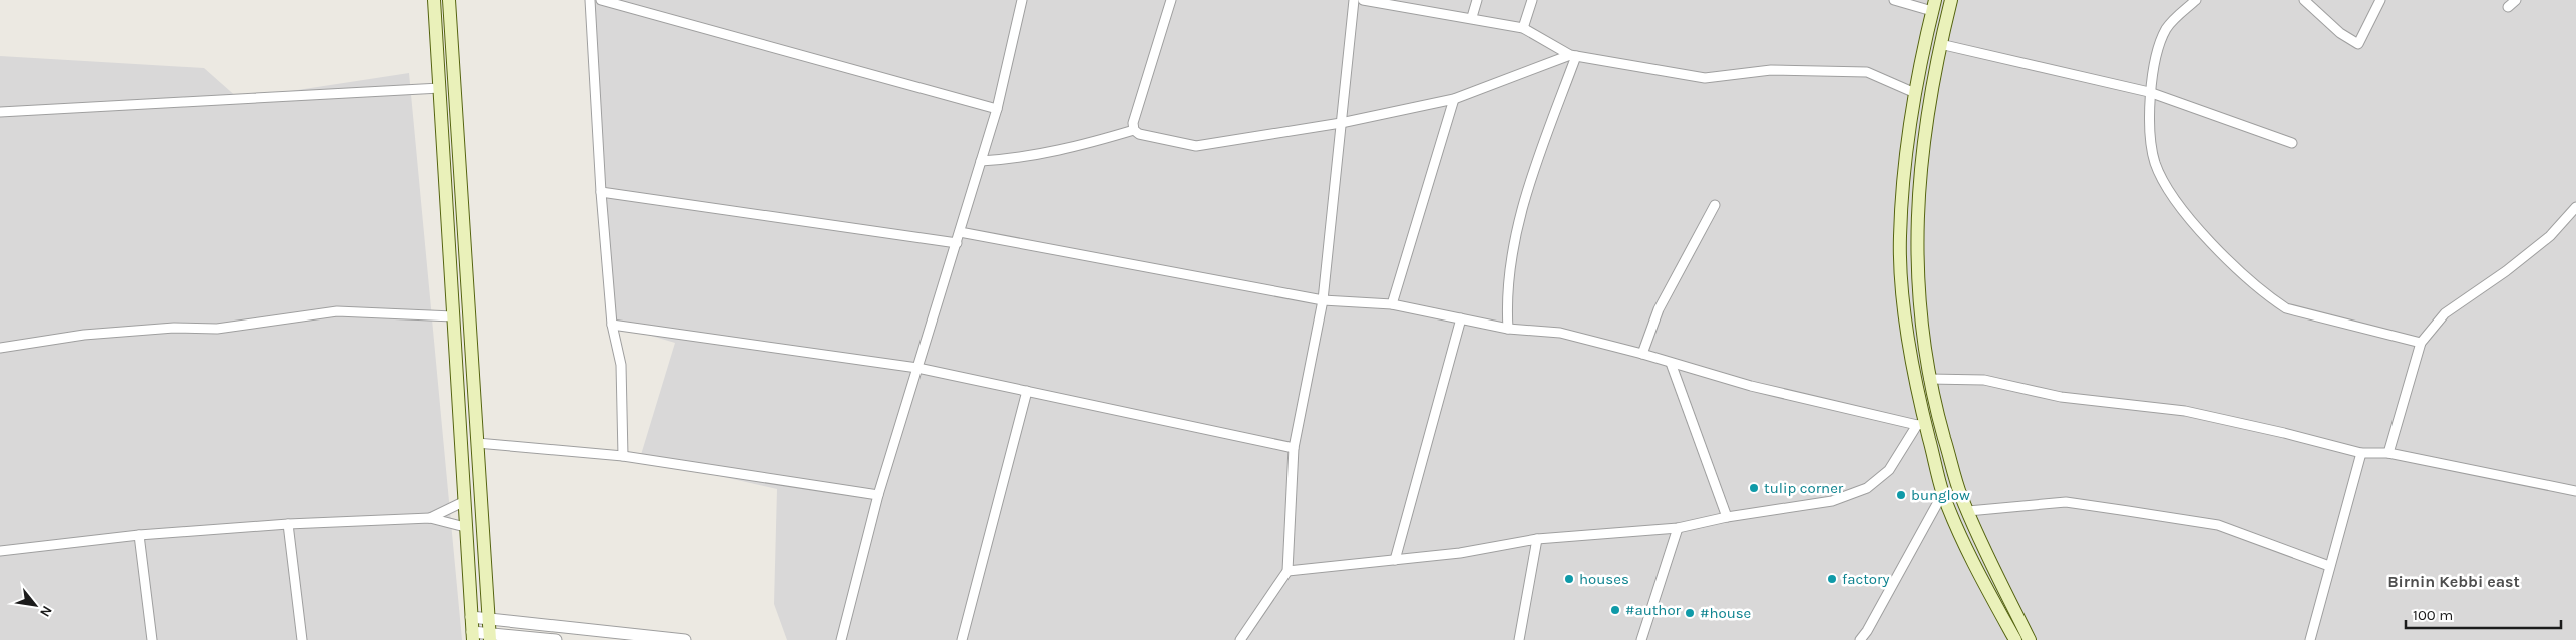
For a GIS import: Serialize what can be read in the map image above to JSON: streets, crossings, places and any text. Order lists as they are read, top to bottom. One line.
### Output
{"districts":["Birnin Kebbi east"],"places":["tulip corner","bunglow","houses","factory","#author","#house"],"scale_bar":"100 m","north":"bottom right"}
